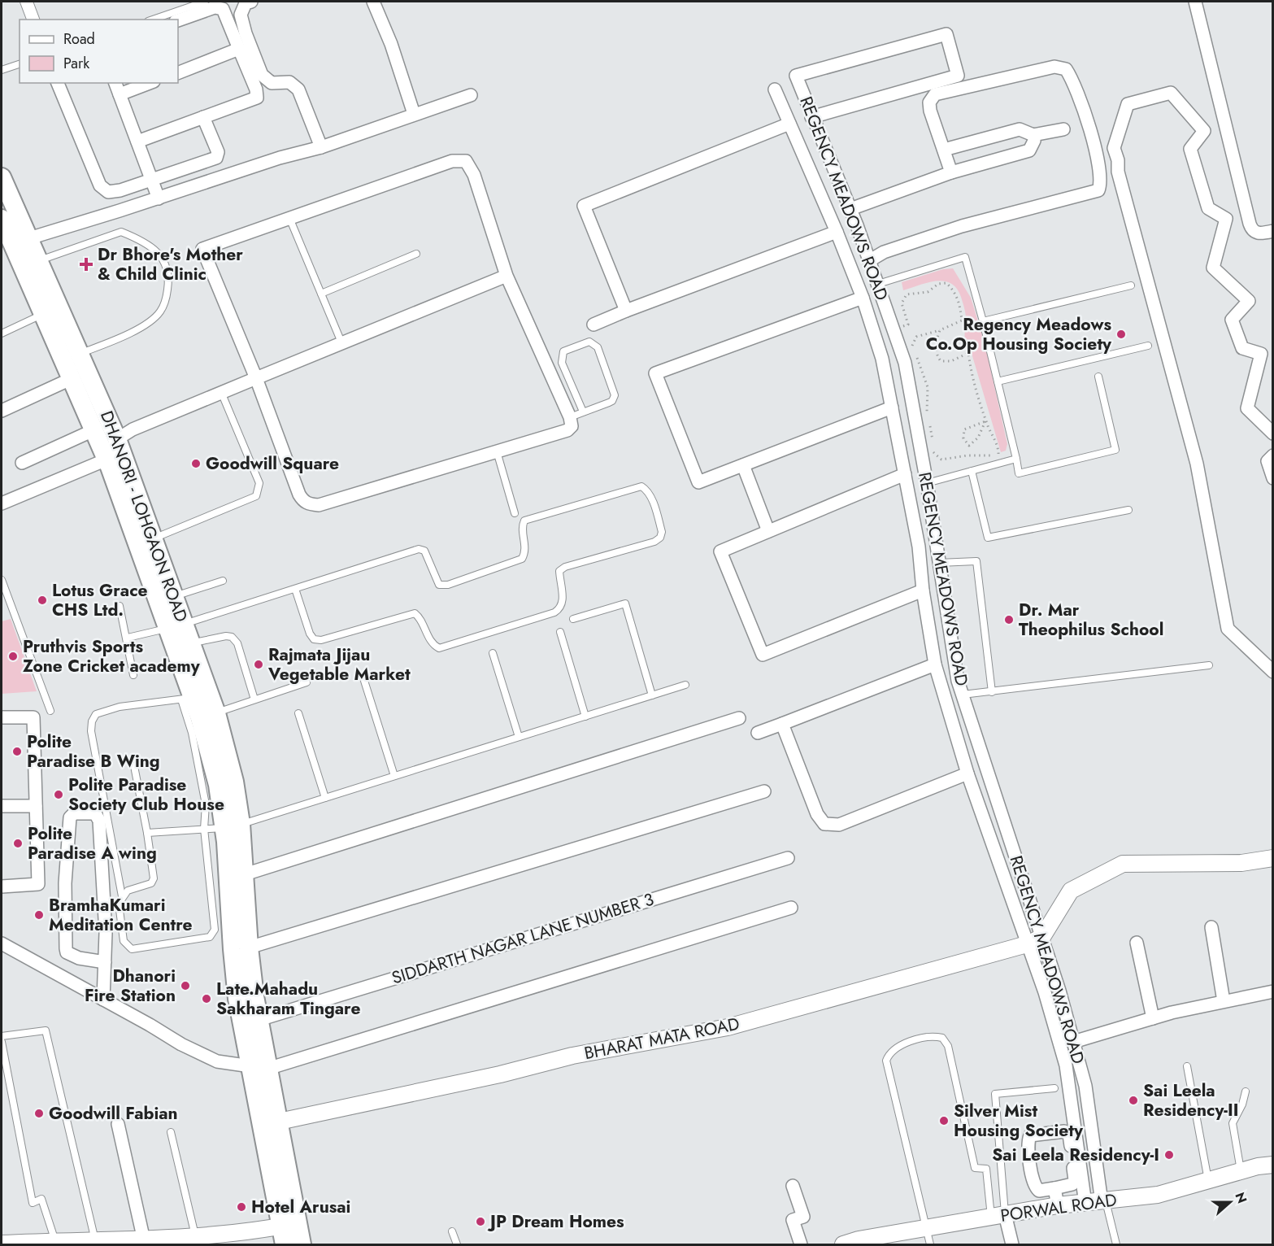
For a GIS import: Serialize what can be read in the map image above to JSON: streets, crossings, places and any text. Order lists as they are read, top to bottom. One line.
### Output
{"streets":{"main road":["DHANORI - LOHGAON ROAD"],"street":["REGENCY MEADOWS ROAD","SIDDARTH NAGAR LANE NUMBER 3","BHARAT MATA ROAD","PORWAL ROAD"]},"crossings":[["REGENCY MEADOWS ROAD","BHARAT MATA ROAD"],["REGENCY MEADOWS ROAD","PORWAL ROAD"],["DHANORI - LOHGAON ROAD","SIDDARTH NAGAR LANE NUMBER 3"],["DHANORI - LOHGAON ROAD","BHARAT MATA ROAD"]],"places":{"health":["Dr Bhore's Mother & Child Clinic"],"other":["Regency Meadows Co.Op Housing Society","Goodwill Square","Lotus Grace CHS Ltd.","Dr. Mar Theophilus School","Pruthvis Sports Zone Cricket academy","Rajmata Jijau Vegetable Market","Polite Paradise B Wing","Polite Paradise Society Club House","Polite Paradise A wing","BramhaKumari Meditation Centre","Dhanori Fire Station","Late.Mahadu Sakharam Tingare","Sai Leela Residency-II","Goodwill Fabian","Silver Mist Housing Society","Sai Leela Residency-I","Hotel Arusai","JP Dream Homes"]},"legend":["Road","Park"],"north":"right"}
